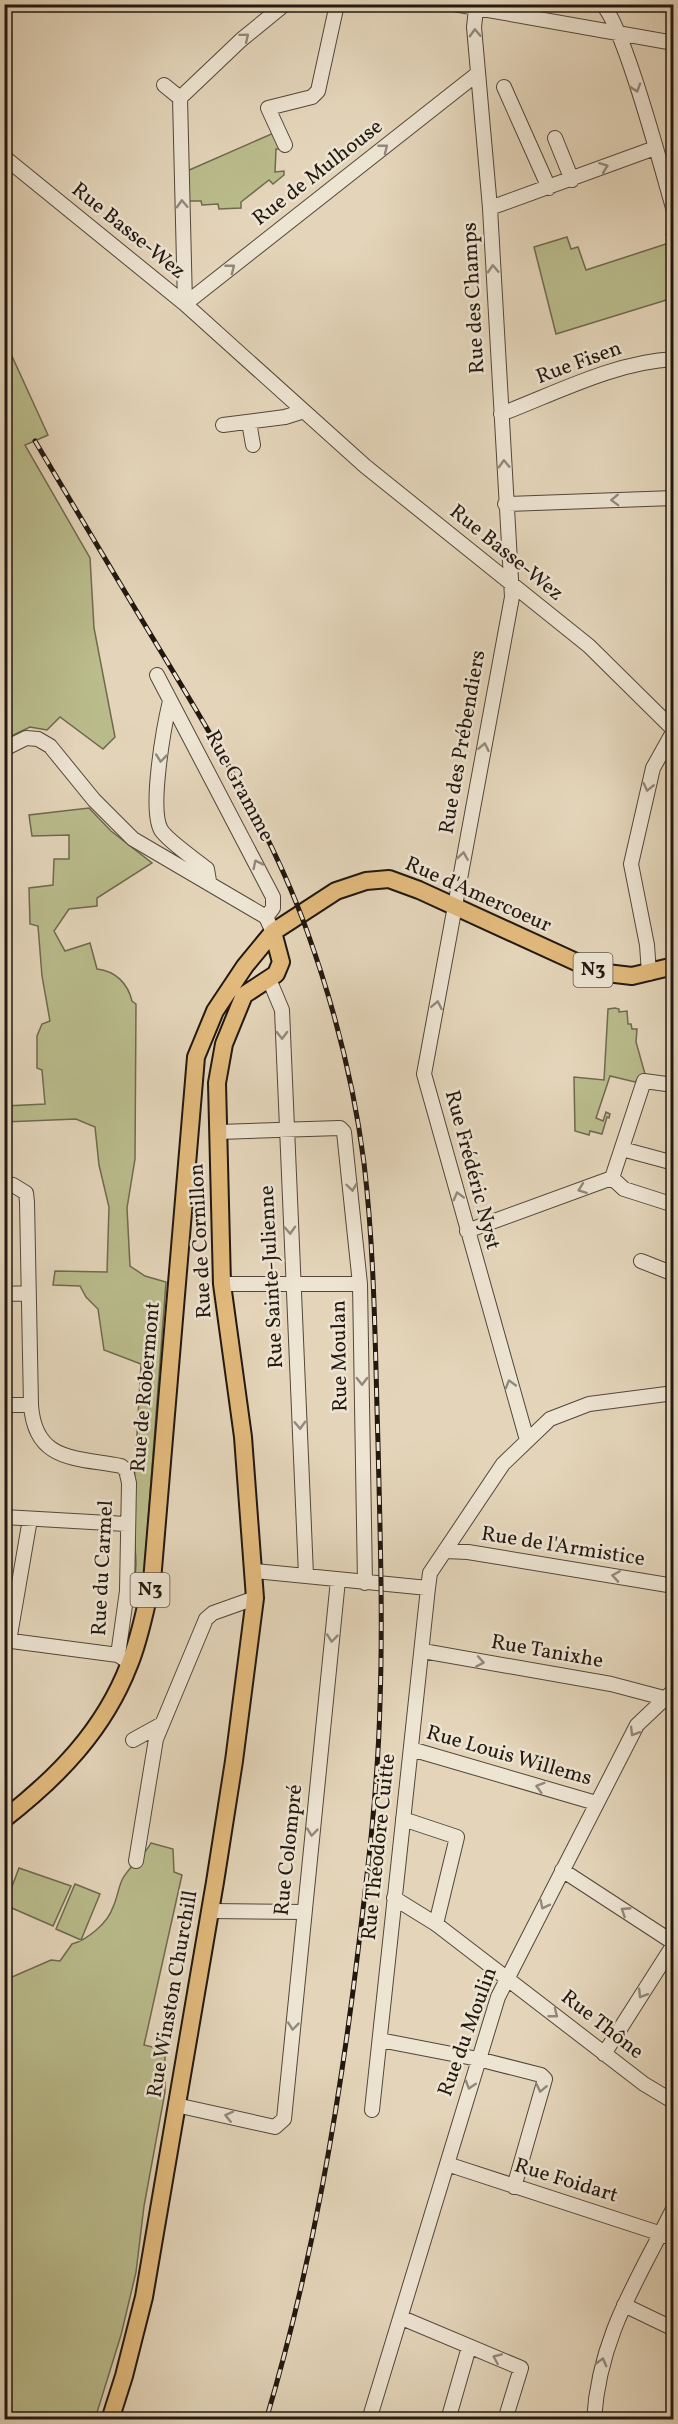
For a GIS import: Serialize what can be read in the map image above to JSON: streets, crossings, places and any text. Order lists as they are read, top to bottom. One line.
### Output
{"streets":{"main road":["Rue d'Amercoeur","N3","Rue de Cornillon","Rue de Robermont","Rue Winston Churchill"],"street":["Rue de Mulhouse","Rue Basse-Wez","Rue des Champs","Rue Fisen","Rue des Prébendiers","Rue Gramme","Rue Frédéric Nyst","Rue Sainte-Julienne","Rue Moulan","Rue de l'Armistice","Rue du Carmel","Rue Tanixhe","Rue Louis Willems","Rue Théodore Cuitte","Rue Colompré","Rue Thône","Rue du Moulin","Rue Foidart"]},"crossings":[["Rue de Mulhouse","Rue Basse-Wez"],["Rue de Mulhouse","Rue des Champs"],["Rue Basse-Wez","Rue des Champs"],["Rue Basse-Wez","Rue des Prébendiers"],["Rue des Champs","Rue Fisen"],["Rue des Champs","Rue des Prébendiers"],["Rue des Prébendiers","Rue d'Amercoeur"],["Rue des Prébendiers","Rue Frédéric Nyst"],["Rue Gramme","Rue d'Amercoeur"],["Rue Gramme","Rue de Robermont"],["Rue d'Amercoeur","Rue Frédéric Nyst"],["Rue d'Amercoeur","Rue de Robermont"],["Rue Frédéric Nyst","Rue Théodore Cuitte"],["Rue de Cornillon","Rue Sainte-Julienne"],["Rue de Cornillon","Rue Winston Churchill"],["Rue Sainte-Julienne","Rue Moulan"],["Rue de Robermont","Rue du Carmel"],["Rue de l'Armistice","Rue Théodore Cuitte"],["Rue Tanixhe","Rue Théodore Cuitte"],["Rue Tanixhe","Rue du Moulin"],["Rue Louis Willems","Rue Théodore Cuitte"],["Rue Louis Willems","Rue du Moulin"],["Rue Théodore Cuitte","Rue Thône"],["Rue Colompré","Rue Winston Churchill"],["Rue Thône","Rue du Moulin"],["Rue du Moulin","Rue Foidart"]],"one_way":["Rue de Mulhouse","Rue des Champs","Rue des Prébendiers","Rue Gramme","Rue Frédéric Nyst","Rue Sainte-Julienne","Rue Moulan","Rue de l'Armistice","Rue Tanixhe","Rue Louis Willems","Rue Colompré","Rue Thône","Rue du Moulin"]}
